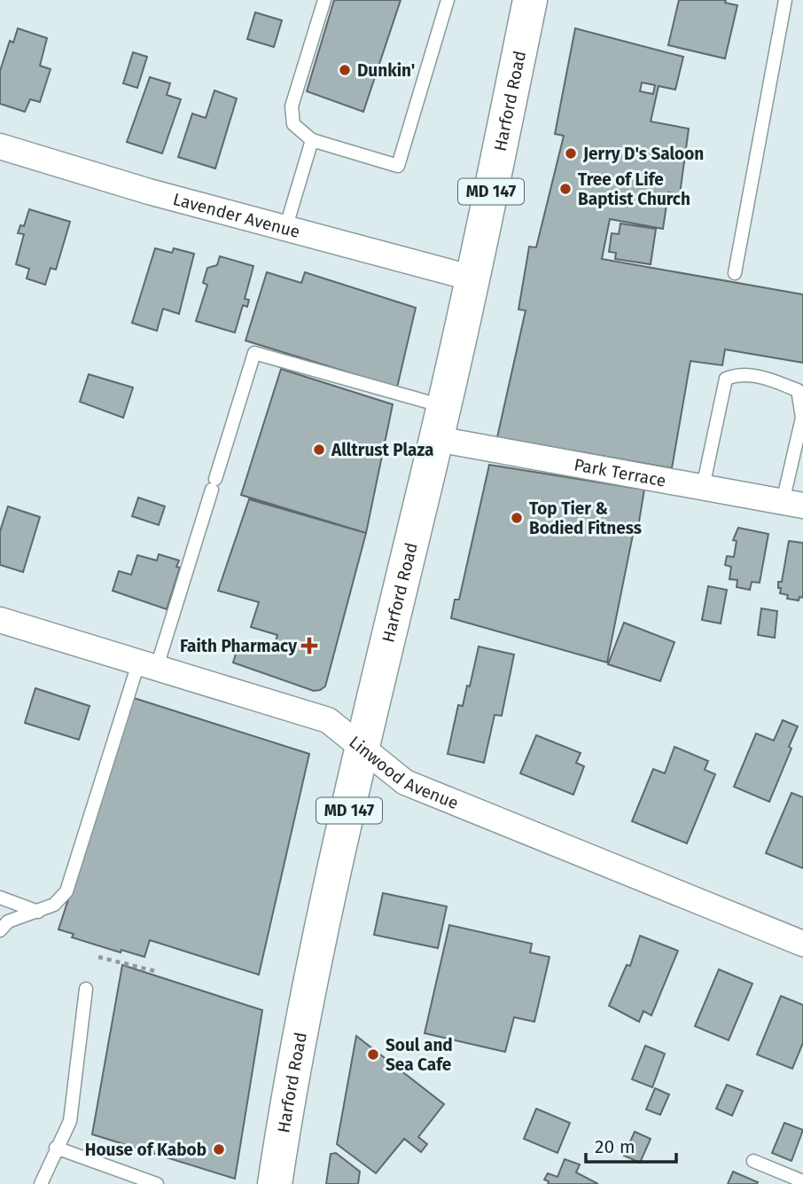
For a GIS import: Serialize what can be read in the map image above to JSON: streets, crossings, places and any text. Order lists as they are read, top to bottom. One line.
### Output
{"streets":{"main road":["Harford Road","MD 147"],"street":["Lavender Avenue","Park Terrace","Linwood Avenue"]},"crossings":[["Harford Road","Lavender Avenue"],["Harford Road","Park Terrace"],["Harford Road","Linwood Avenue"]],"places":{"other":["Dunkin'","Jerry D's Saloon","Tree of Life Baptist Church","Alltrust Plaza","Top Tier & Bodied Fitness","Soul and Sea Cafe","House of Kabob"],"health":["Faith Pharmacy"]},"scale_bar":"20 m"}
